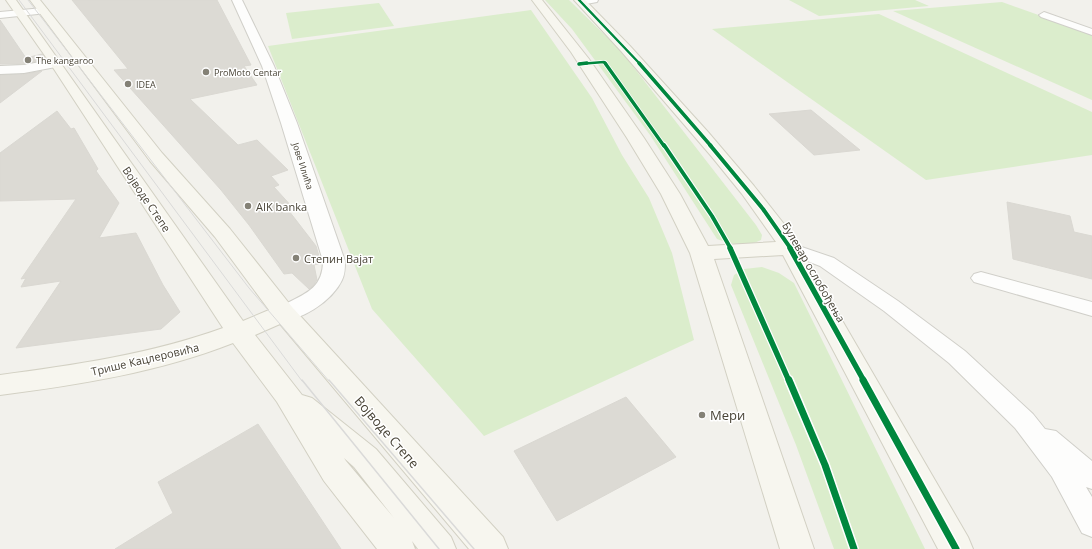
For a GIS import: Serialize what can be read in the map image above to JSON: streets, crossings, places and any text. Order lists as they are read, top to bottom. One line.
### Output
{"streets":{"main road":["Војводе Степе","Булевар ослобођења","Трише Кацлеровића"],"street":["Јове Илића"]},"crossings":[["Јове Илића","Војводе Степе"],["Јове Илића","Трише Кацлеровића"],["Војводе Степе","Трише Кацлеровића"]],"places":["The kangaroo","ProMoto Centar","IDEA","AIK banka","Степин Вајат","Мери"]}
